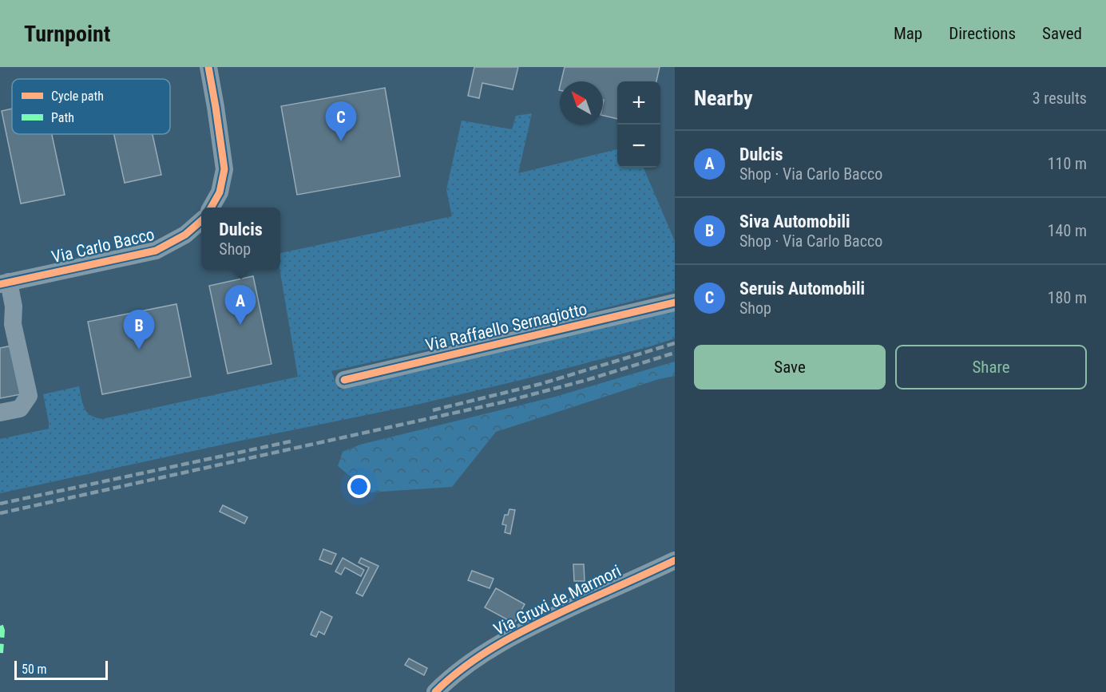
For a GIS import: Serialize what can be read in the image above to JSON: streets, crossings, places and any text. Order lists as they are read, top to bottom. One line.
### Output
{"streets":{"street":["Via Carlo Bacco","Via Raffaello Sernagiotto","Via Gruxi de Marmori"]},"legend":["Cycle path","Path"],"scale_bar":"50 m","north":"top left","page":{"header":"Turnpoint","nav":["Map","Directions","Saved"],"heading":["Nearby","3 results"],"map_buttons":["+","−"],"pins":["C","A","B"],"list":[{"mark":"A","name":"Dulcis","note":"Shop · Via Carlo Bacco","value":"110 m"},{"mark":"B","name":"Siva Automobili","note":"Shop · Via Carlo Bacco","value":"140 m"},{"mark":"C","name":"Seruis Automobili","note":"Shop","value":"180 m"}],"popup":["Dulcis","Shop"],"buttons":["Save","Share"],"scale":"50 m"}}
